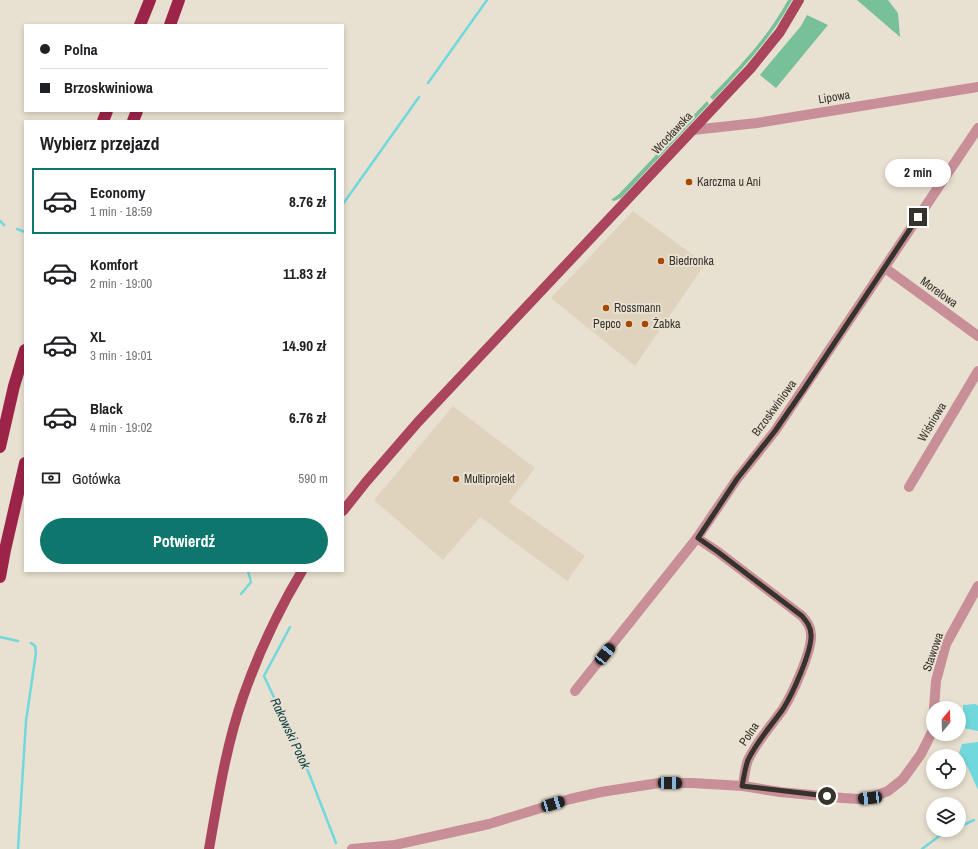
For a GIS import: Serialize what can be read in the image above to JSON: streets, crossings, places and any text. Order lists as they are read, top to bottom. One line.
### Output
{"streets":{"main road":["Wrocławska"],"street":["Lipowa","Morelowa","Brzoskwiniowa","Wiśniowa","Stawowa","Polna"]},"crossings":[["Lipowa","Wrocławska"],["Morelowa","Brzoskwiniowa"],["Brzoskwiniowa","Polna"]],"water":["Rakowski Potok"],"places":["Karczma u Ani","Biedronka","Rossmann","Pepco","Żabka","Multiprojekt"],"north":"top","page":{"banner":["Polna","Brzoskwiniowa"],"heading":"Wybierz przejazd","bubble":"2 min","list":[{"name":"Economy","note":"1 min · 18:59","value":"8.76 zł"},{"name":"Komfort","note":"2 min · 19:00","value":"11.83 zł"},{"name":"XL","note":"3 min · 19:01","value":"14.90 zł"},{"name":"Black","note":"4 min · 19:02","value":"6.76 zł"}],"pay":["Gotówka","590 m"],"buttons":"Potwierdź"}}
